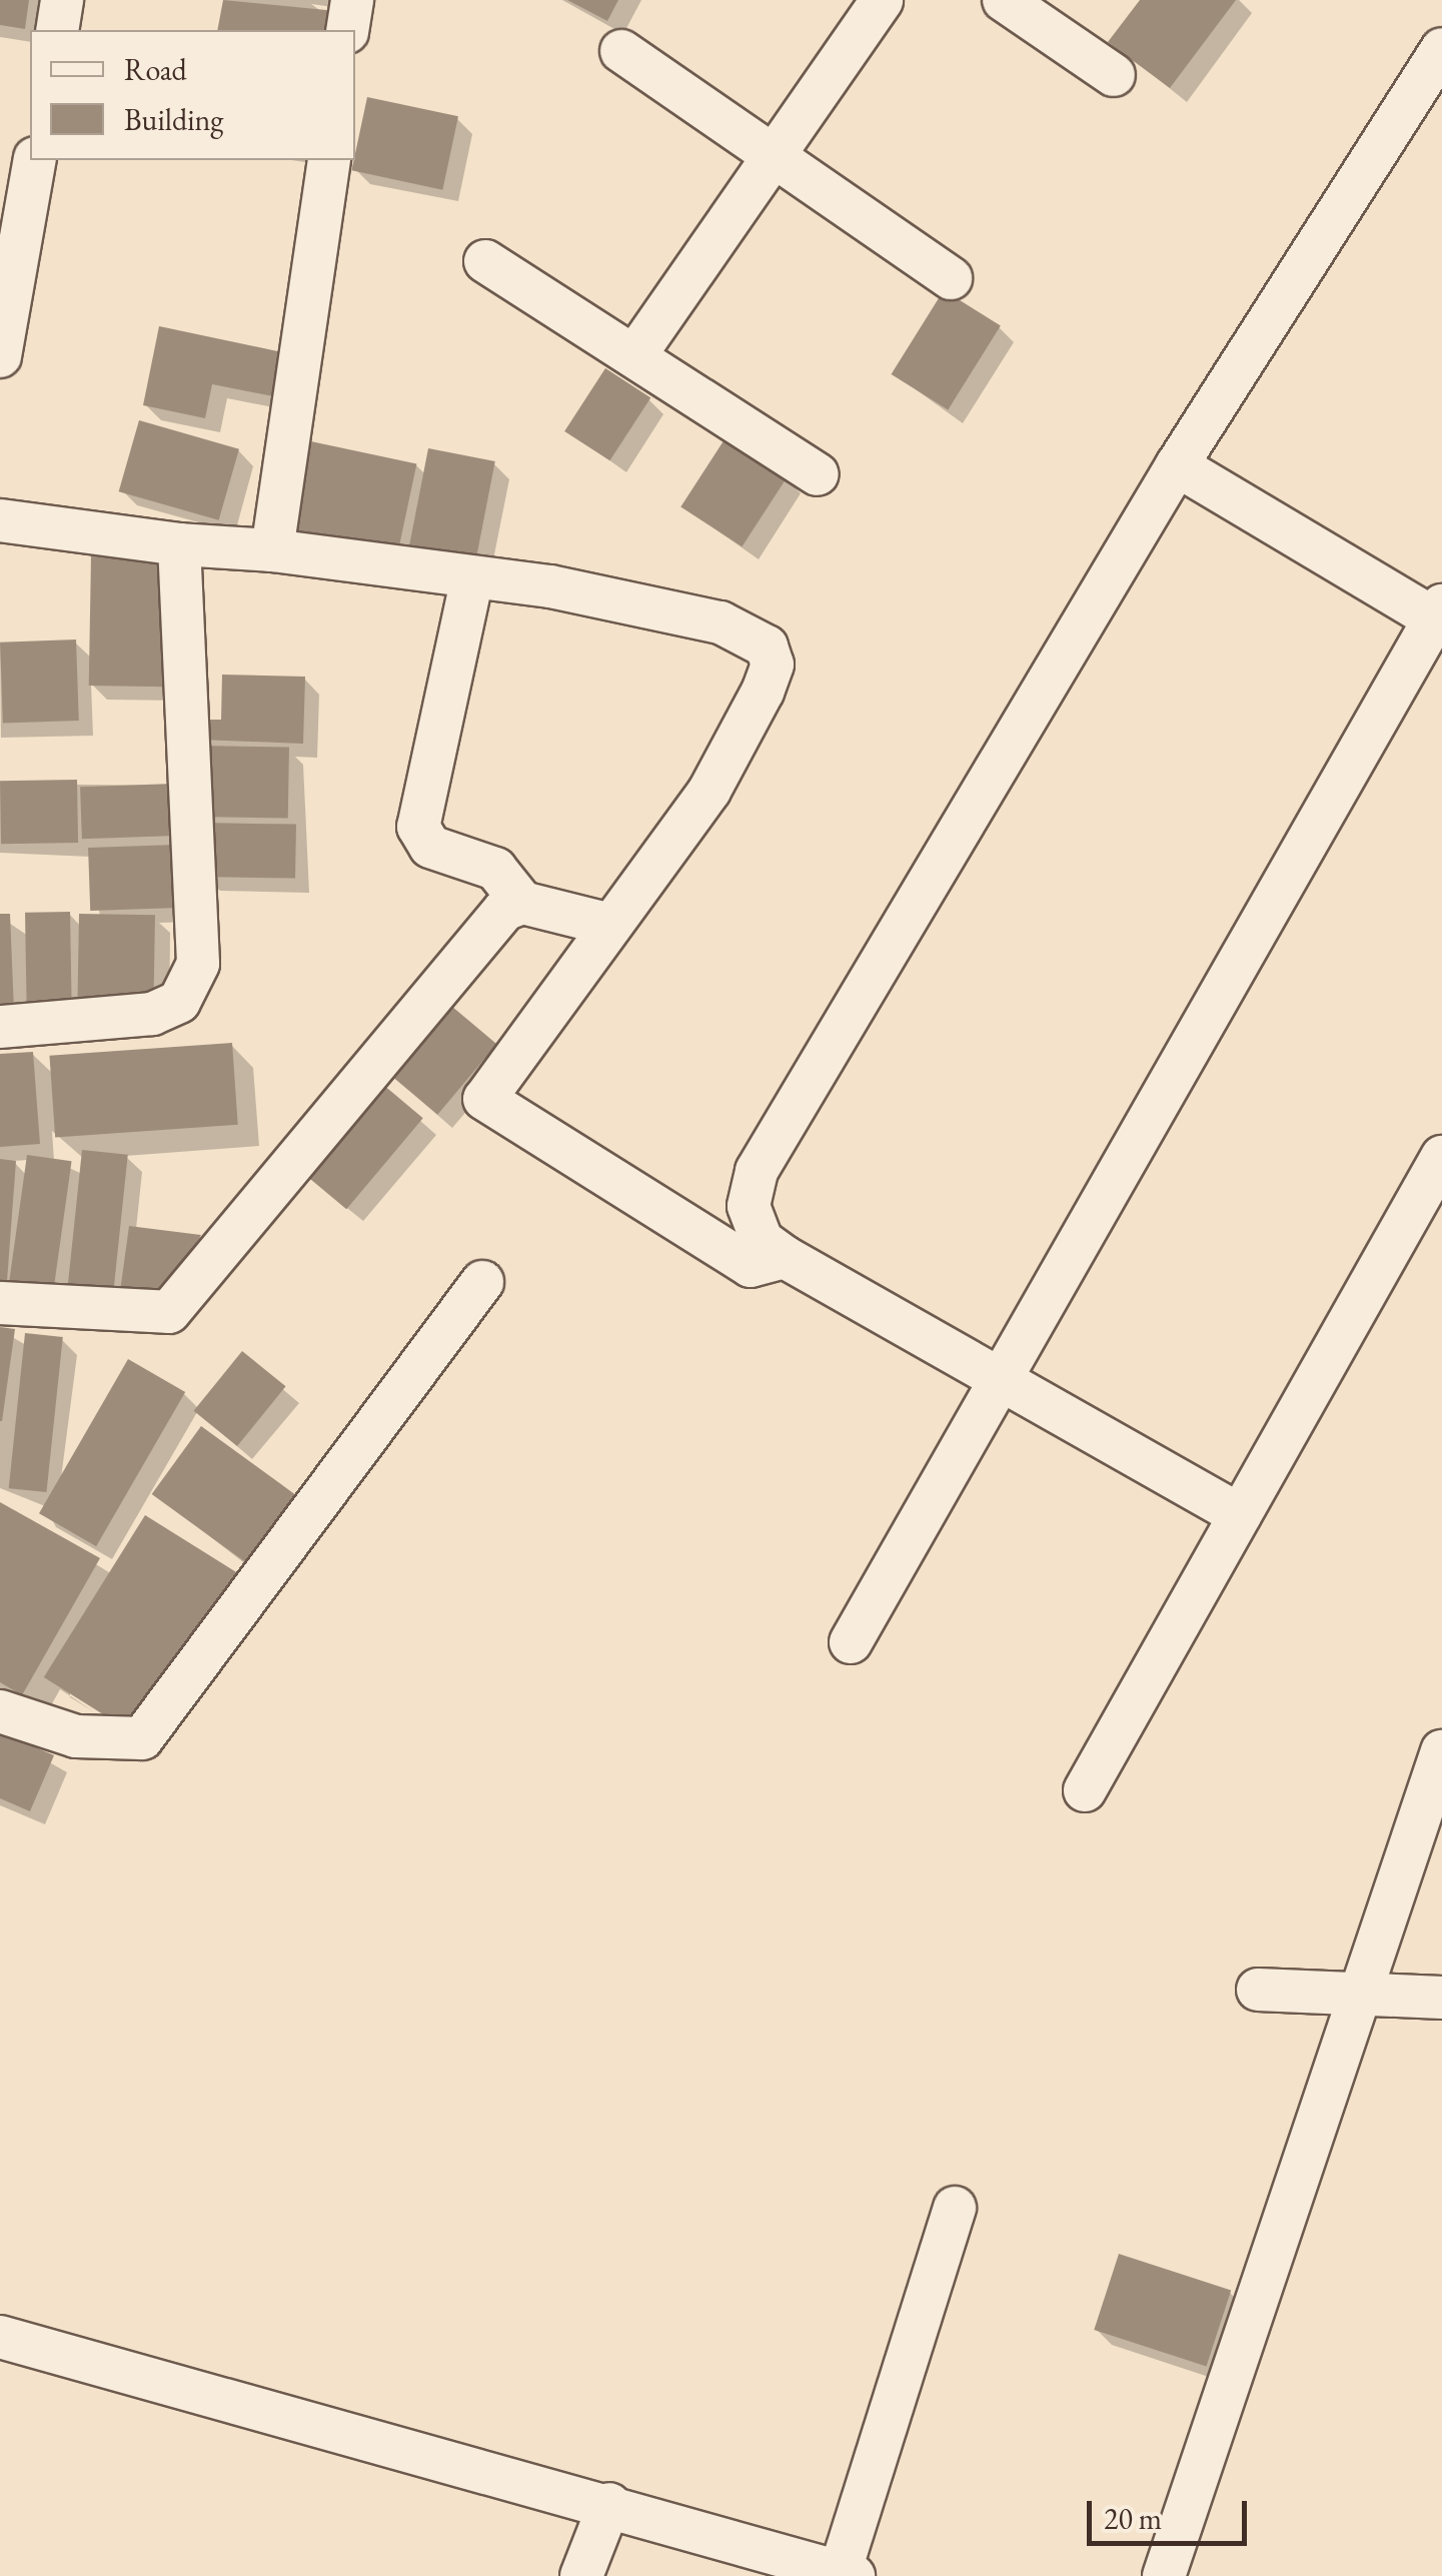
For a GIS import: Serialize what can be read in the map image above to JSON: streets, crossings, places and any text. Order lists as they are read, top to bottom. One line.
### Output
{"legend":["Road","Building"],"scale_bar":"20 m"}
